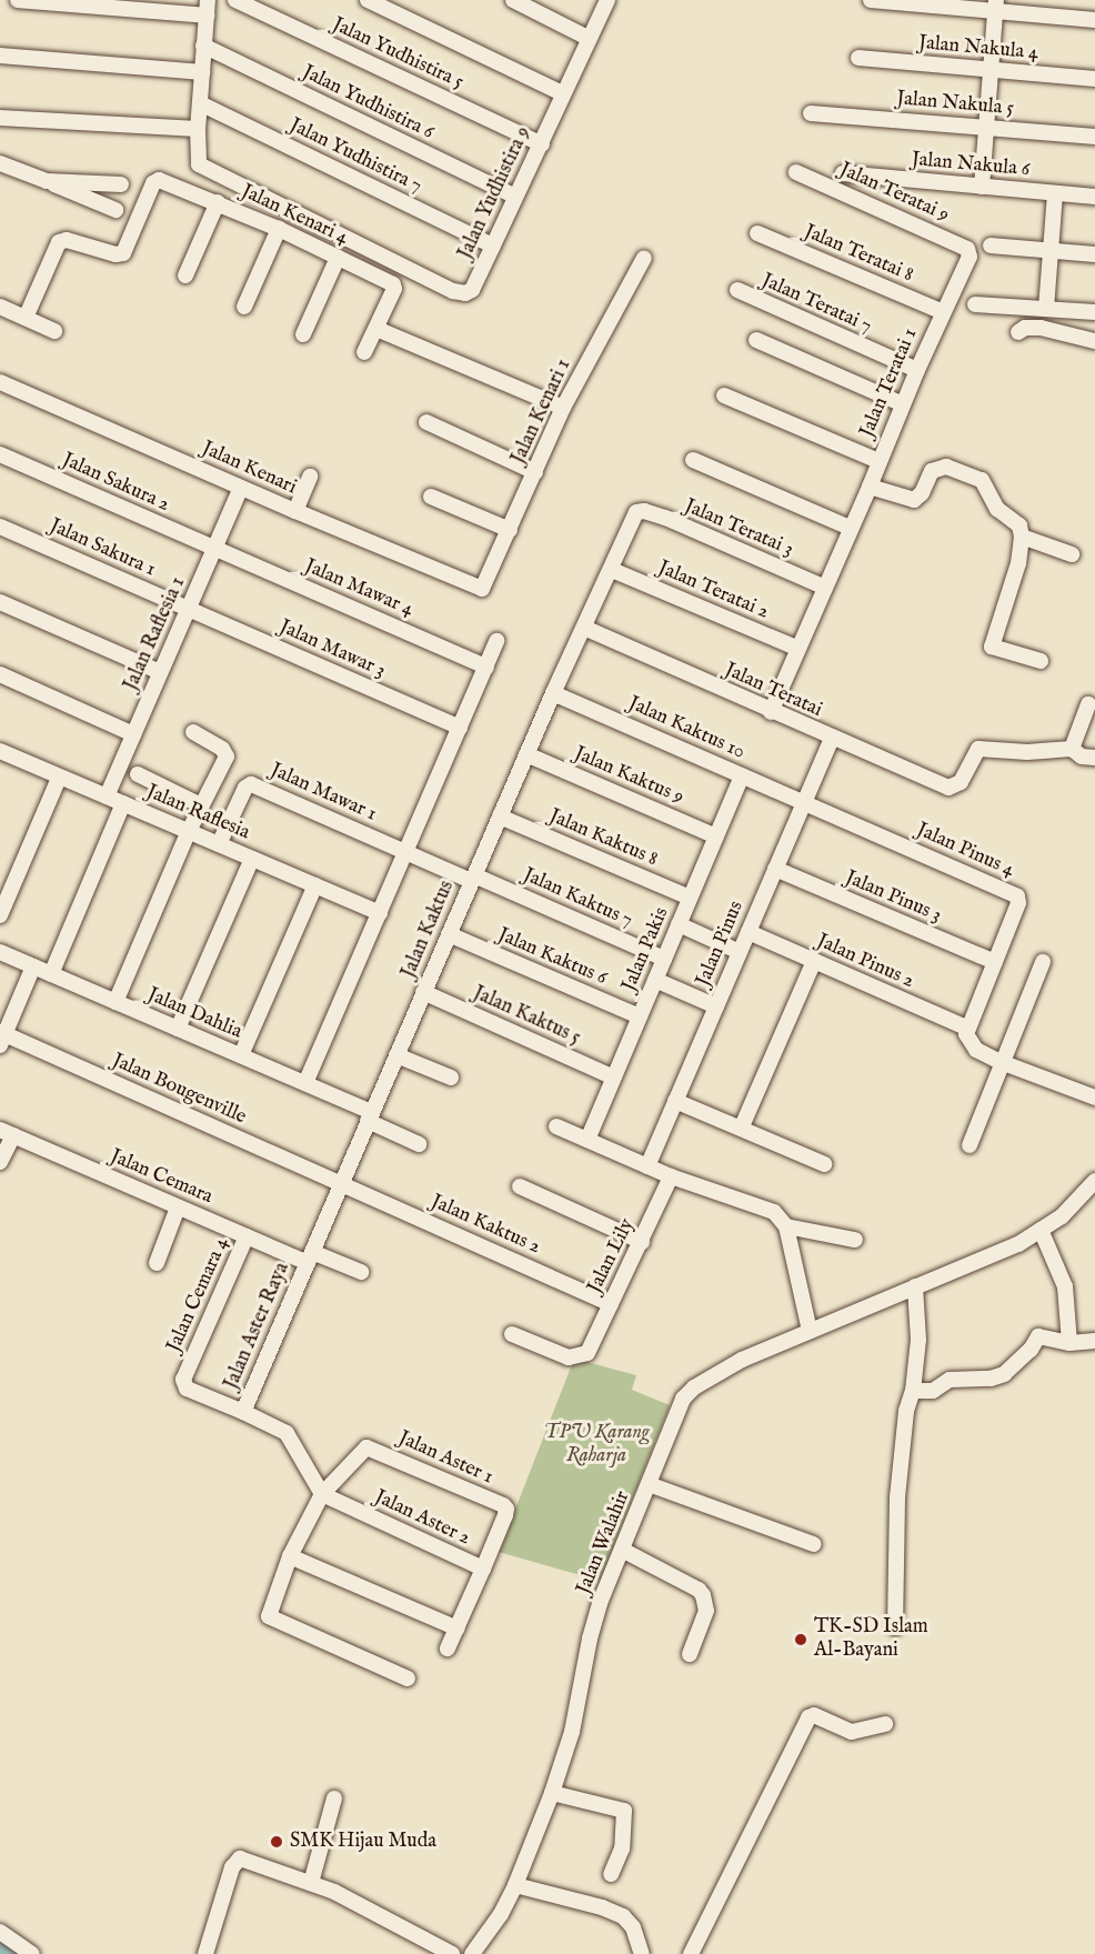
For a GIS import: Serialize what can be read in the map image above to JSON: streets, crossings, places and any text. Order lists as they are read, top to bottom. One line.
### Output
{"streets":{"street":["Jalan Nakula 4","Jalan Yudhistira 5","Jalan Yudhistira 6","Jalan Nakula 5","Jalan Yudhistira 7","Jalan Nakula 6","Jalan Yudhistira 9","Jalan Teratai 9","Jalan Kenari 4","Jalan Teratai 8","Jalan Teratai 7","Jalan Teratai 1","Jalan Kenari 1","Jalan Kenari","Jalan Sakura 2","Jalan Teratai 3","Jalan Sakura 1","Jalan Mawar 4","Jalan Teratai 2","Jalan Raflesia 1","Jalan Mawar 3","Jalan Teratai","Jalan Kaktus 10","Jalan Kaktus 9","Jalan Mawar 1","Jalan Raflesia","Jalan Kaktus 8","Jalan Pinus 4","Jalan Pinus 3","Jalan Kaktus 7","Jalan Kaktus","Jalan Pinus","Jalan Pakis","Jalan Kaktus 6","Jalan Pinus 2","Jalan Dahlia","Jalan Kaktus 5","Jalan Bougenville","Jalan Cemara","Jalan Kaktus 2","Jalan Lily","Jalan Cemara 4","Jalan Aster Raya","Jalan Aster 1","Jalan Aster 2","Jalan Walahir"]},"crossings":[["Jalan Yudhistira 5","Jalan Yudhistira 9"],["Jalan Yudhistira 6","Jalan Yudhistira 9"],["Jalan Yudhistira 7","Jalan Yudhistira 9"],["Jalan Teratai 9","Jalan Teratai 1"],["Jalan Teratai 8","Jalan Teratai 1"],["Jalan Teratai 7","Jalan Teratai 1"],["Jalan Teratai 1","Jalan Teratai 3"],["Jalan Teratai 1","Jalan Teratai 2"],["Jalan Teratai 1","Jalan Teratai"],["Jalan Kenari 1","Jalan Kenari"],["Jalan Kenari","Jalan Raflesia 1"],["Jalan Sakura 2","Jalan Mawar 4"],["Jalan Sakura 2","Jalan Raflesia 1"],["Jalan Teratai 3","Jalan Kaktus"],["Jalan Sakura 1","Jalan Raflesia 1"],["Jalan Sakura 1","Jalan Mawar 3"],["Jalan Mawar 4","Jalan Raflesia 1"],["Jalan Teratai 2","Jalan Kaktus"],["Jalan Raflesia 1","Jalan Mawar 3"],["Jalan Raflesia 1","Jalan Raflesia"],["Jalan Teratai","Jalan Kaktus"],["Jalan Teratai","Jalan Pinus"],["Jalan Kaktus 10","Jalan Pinus 4"],["Jalan Kaktus 10","Jalan Kaktus"],["Jalan Kaktus 10","Jalan Pinus"],["Jalan Kaktus 10","Jalan Pakis"],["Jalan Kaktus 9","Jalan Kaktus"],["Jalan Kaktus 9","Jalan Pakis"],["Jalan Mawar 1","Jalan Raflesia"],["Jalan Mawar 1","Jalan Kaktus 7"],["Jalan Kaktus 8","Jalan Kaktus"],["Jalan Kaktus 8","Jalan Pakis"],["Jalan Pinus 4","Jalan Pinus 3"],["Jalan Pinus 4","Jalan Pinus"],["Jalan Pinus 4","Jalan Pinus 2"],["Jalan Pinus 3","Jalan Pinus"],["Jalan Kaktus 7","Jalan Kaktus"],["Jalan Kaktus 7","Jalan Pakis"],["Jalan Kaktus","Jalan Kaktus 6"],["Jalan Kaktus","Jalan Dahlia"],["Jalan Kaktus","Jalan Kaktus 5"],["Jalan Kaktus","Jalan Bougenville"],["Jalan Kaktus","Jalan Kaktus 2"],["Jalan Kaktus","Jalan Aster Raya"],["Jalan Pinus","Jalan Pinus 2"],["Jalan Pakis","Jalan Kaktus 6"],["Jalan Pakis","Jalan Kaktus 5"],["Jalan Bougenville","Jalan Kaktus 2"],["Jalan Bougenville","Jalan Aster Raya"],["Jalan Cemara","Jalan Cemara 4"],["Jalan Cemara","Jalan Aster Raya"],["Jalan Kaktus 2","Jalan Lily"],["Jalan Kaktus 2","Jalan Aster Raya"],["Jalan Cemara 4","Jalan Aster Raya"],["Jalan Aster Raya","Jalan Aster 1"],["Jalan Aster Raya","Jalan Aster 2"],["Jalan Aster 1","Jalan Aster 2"]],"parks":["TPU Karang Raharja"],"places":["TK-SD Islam Al-Bayani","SMK Hijau Muda"]}
